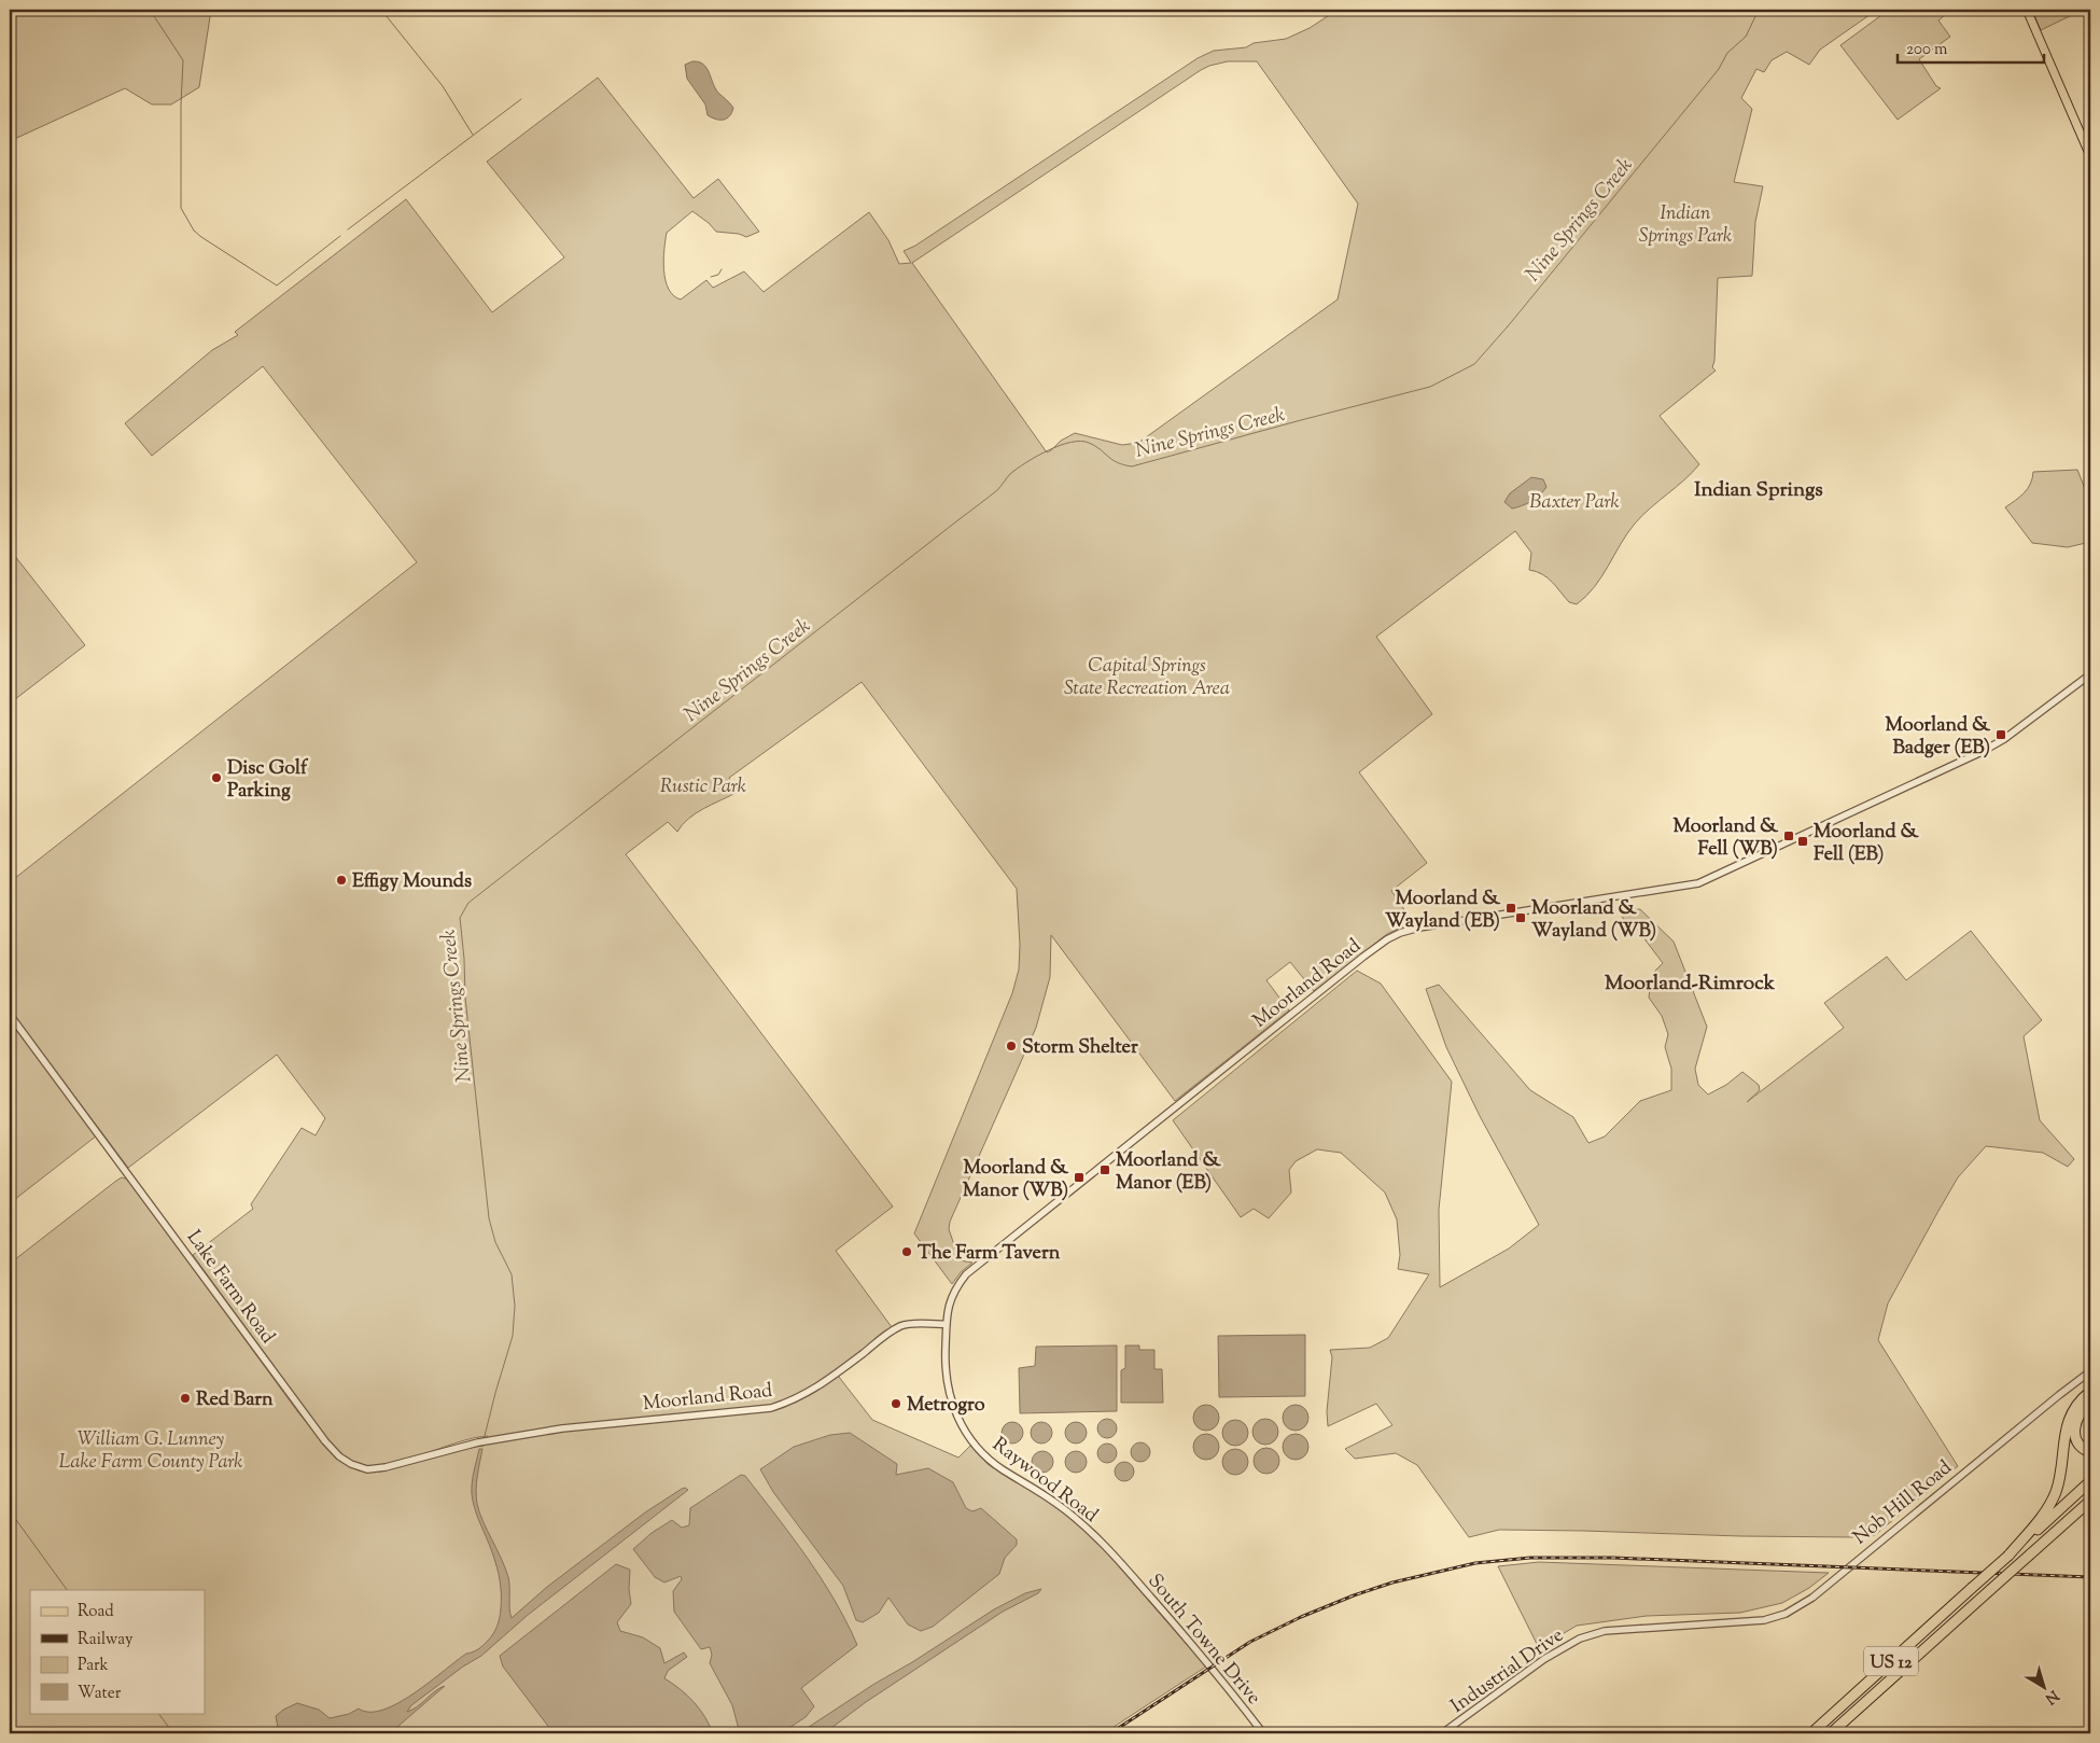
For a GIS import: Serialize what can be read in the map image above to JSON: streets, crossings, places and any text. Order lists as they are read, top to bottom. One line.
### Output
{"streets":{"highway":["US 12"],"street":["Moorland Road","Lake Farm Road","Raywood Road","Nob Hill Road","South Towne Drive","Industrial Drive"]},"crossings":[["Moorland Road","Lake Farm Road"],["Moorland Road","Raywood Road"],["Raywood Road","South Towne Drive"],["Nob Hill Road","Industrial Drive"]],"districts":["Indian Springs","Moorland-Rimrock"],"water":["Nine Springs Creek"],"parks":["Indian Springs Park","Baxter Park","Capital Springs State Recreation Area","Rustic Park","William G. Lunney Lake Farm County Park"],"places":{"transit":["Moorland & Badger (EB)","Moorland & Fell (WB)","Moorland & Fell (EB)","Moorland & Wayland (EB)","Moorland & Wayland (WB)","Moorland & Manor (EB)","Moorland & Manor (WB)"],"other":["Disc Golf Parking","Effigy Mounds","Storm Shelter","The Farm Tavern","Red Barn","Metrogro"]},"legend":["Road","Railway","Park","Water"],"scale_bar":"200 m","north":"bottom right"}
